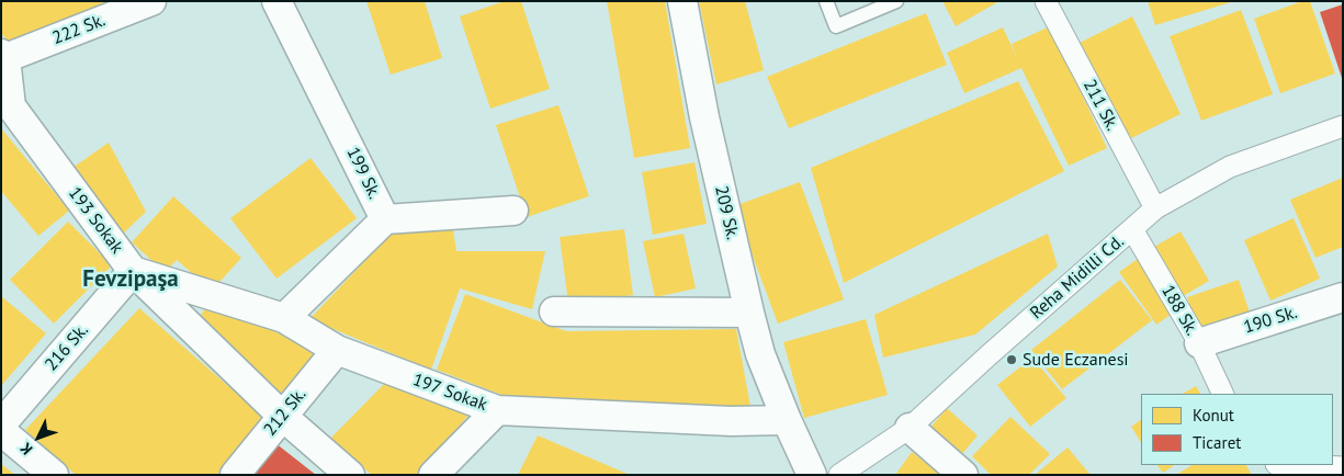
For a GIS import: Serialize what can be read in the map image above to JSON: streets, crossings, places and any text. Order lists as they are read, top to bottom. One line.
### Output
{"streets":{"street":["222 Sk.","211 Sk.","199 Sk.","209 Sk.","193 Sokak","Reha Midilli Cd.","188 Sk.","190 Sk.","216 Sk.","197 Sokak","212 Sk."]},"crossings":[["222 Sk.","193 Sokak"],["211 Sk.","Reha Midilli Cd."],["199 Sk.","197 Sokak"],["209 Sk.","197 Sokak"],["193 Sokak","216 Sk."],["193 Sokak","197 Sokak"],["193 Sokak","212 Sk."],["Reha Midilli Cd.","188 Sk."],["188 Sk.","190 Sk."],["216 Sk.","197 Sokak"],["197 Sokak","212 Sk."]],"districts":["Fevzipaşa"],"places":["Sude Eczanesi"],"legend":["Konut","Ticaret"],"north":"bottom left"}
